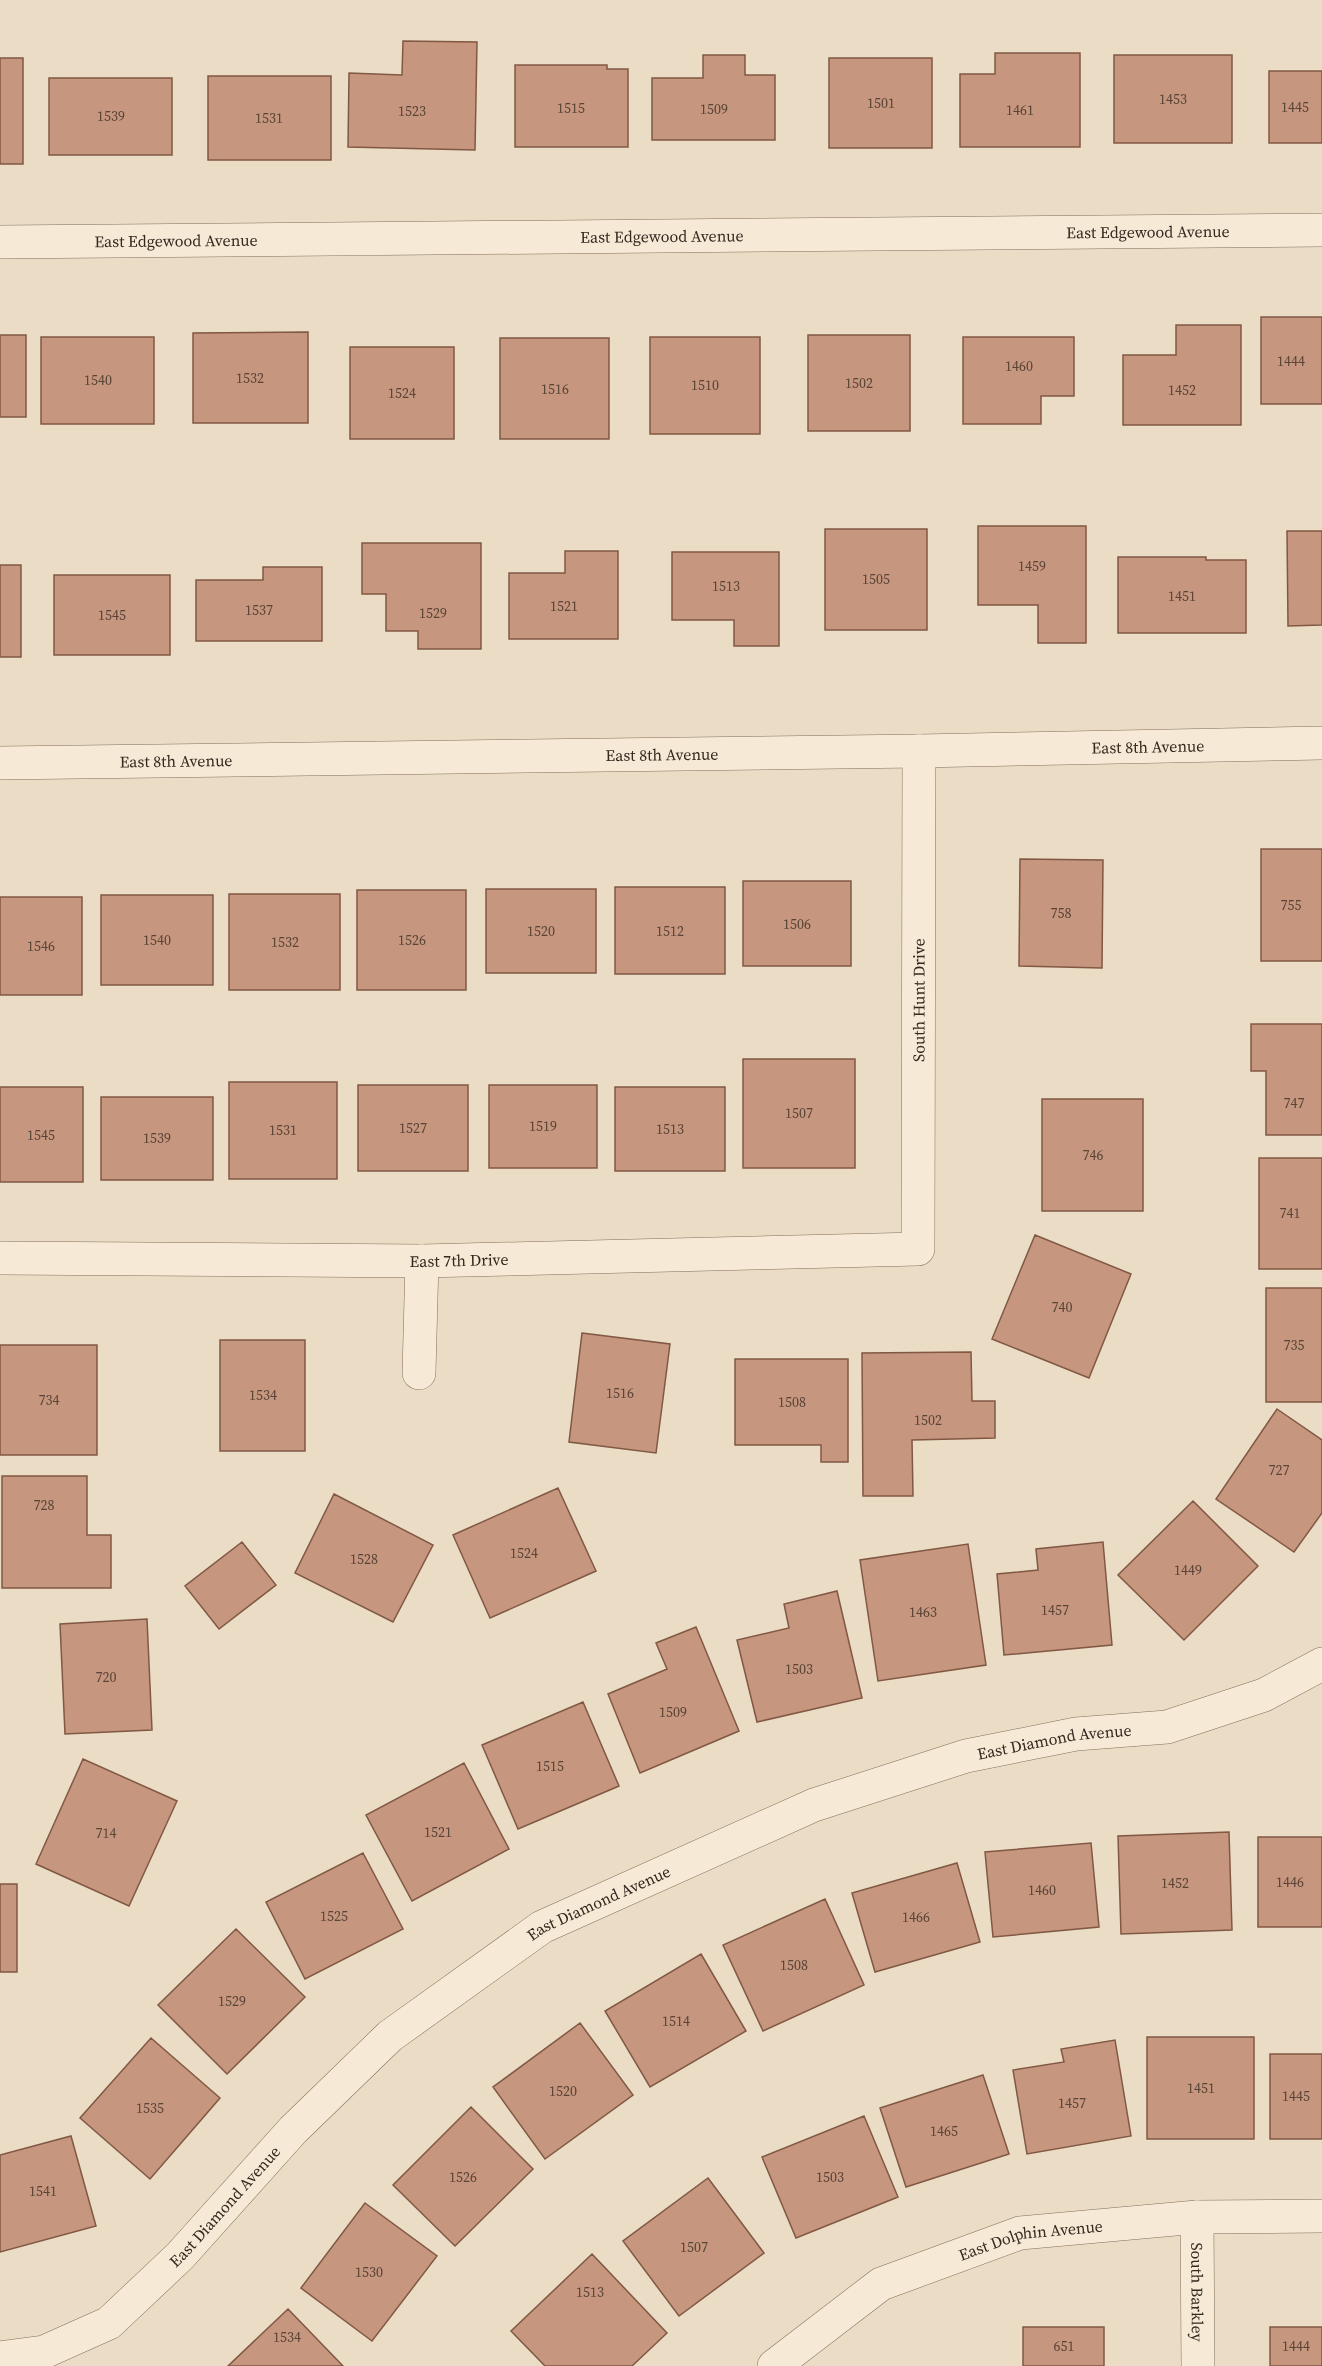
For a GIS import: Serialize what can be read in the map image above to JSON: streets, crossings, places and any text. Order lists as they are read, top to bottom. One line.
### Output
{"streets":{"street":["East Edgewood Avenue","East 8th Avenue","South Hunt Drive","East 7th Drive","East Diamond Avenue","East Dolphin Avenue","South Barkley"]},"crossings":[["East 8th Avenue","South Hunt Drive"],["South Hunt Drive","East 7th Drive"],["East Dolphin Avenue","South Barkley"]],"house_numbers":["1453","1501","1445","1515","1509","1461","1523","1539","1531","1444","1460","1532","1540","1502","1510","1516","1452","1524","1459","1505","1513","1451","1521","1537","1529","1545","755","758","1506","1520","1512","1540","1526","1532","1546","747","1507","1519","1527","1513","1531","1545","1539","746","741","740","735","1516","1534","734","1508","1502","727","728","1524","1528","1449","1457","1463","1503","720","1509","1515","1521","714","1446","1452","1460","1525","1466","1508","1529","1514","1451","1520","1445","1457","1535","1465","1526","1503","1541","1507","1530","1513","1534","651","1444"]}
